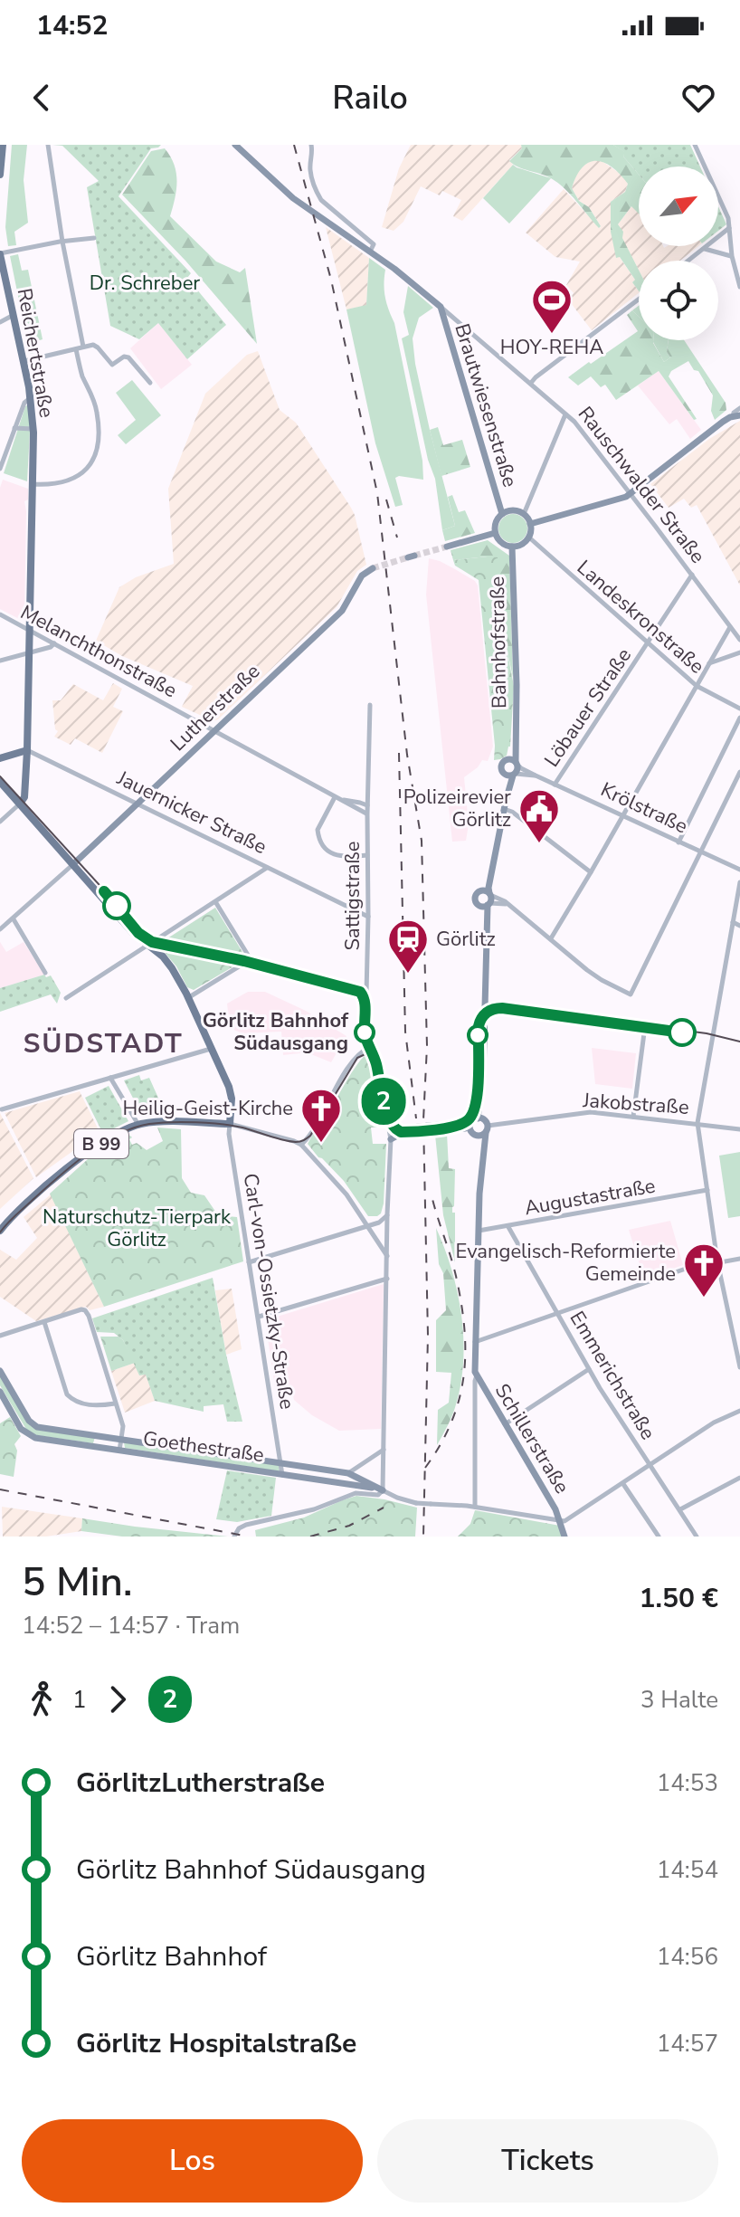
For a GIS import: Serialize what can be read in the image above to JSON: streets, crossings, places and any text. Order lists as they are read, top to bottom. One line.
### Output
{"streets":{"main road":["Reichertstraße","Brautwiesenstraße","Rauschwalder Straße","Bahnhofstraße","Lutherstraße","Krölstraße","B 99","Schillerstraße","Goethestraße"],"street":["Landeskronstraße","Melanchthonstraße","Löbauer Straße","Jauernicker Straße","Sattigstraße","Jakobstraße","Augustastraße","Carl-von-Ossietzky-Straße","Emmerichstraße"]},"crossings":[["Reichertstraße","Melanchthonstraße"],["Reichertstraße","Jauernicker Straße"],["Brautwiesenstraße","Rauschwalder Straße"],["Brautwiesenstraße","Landeskronstraße"],["Brautwiesenstraße","Bahnhofstraße"],["Rauschwalder Straße","Löbauer Straße"],["Landeskronstraße","Bahnhofstraße"],["Landeskronstraße","Löbauer Straße"],["Bahnhofstraße","Krölstraße"],["Melanchthonstraße","Lutherstraße"],["Melanchthonstraße","Sattigstraße"],["Lutherstraße","Jauernicker Straße"],["Löbauer Straße","Krölstraße"],["Jauernicker Straße","Sattigstraße"],["Sattigstraße","Goethestraße"],["B 99","Carl-von-Ossietzky-Straße"],["Augustastraße","Emmerichstraße"],["Carl-von-Ossietzky-Straße","Goethestraße"]],"districts":["SÜDSTADT"],"parks":["Dr. Schreber","Naturschutz-Tierpark Görlitz"],"places":{"sports":["HOY-REHA"],"public building":["Polizeirevier Görlitz"],"station":["Görlitz"],"other":["Görlitz Bahnhof Südausgang"],"church":["Heilig-Geist-Kirche","Evangelisch-Reformierte Gemeinde"]},"lines":["tram line 2"],"north":"top right","page":{"status":"14:52","header":"Railo","on_map":"2","heading":["5 Min.","14:52 – 14:57 · Tram","1.50 €"],"legs":["1","2","3 Halte"],"list":[{"name":"GörlitzLutherstraße","value":"14:53"},{"name":"Görlitz Bahnhof Südausgang","value":"14:54"},{"name":"Görlitz Bahnhof","value":"14:56"},{"name":"Görlitz Hospitalstraße","value":"14:57"}],"buttons":["Los","Tickets"]}}
